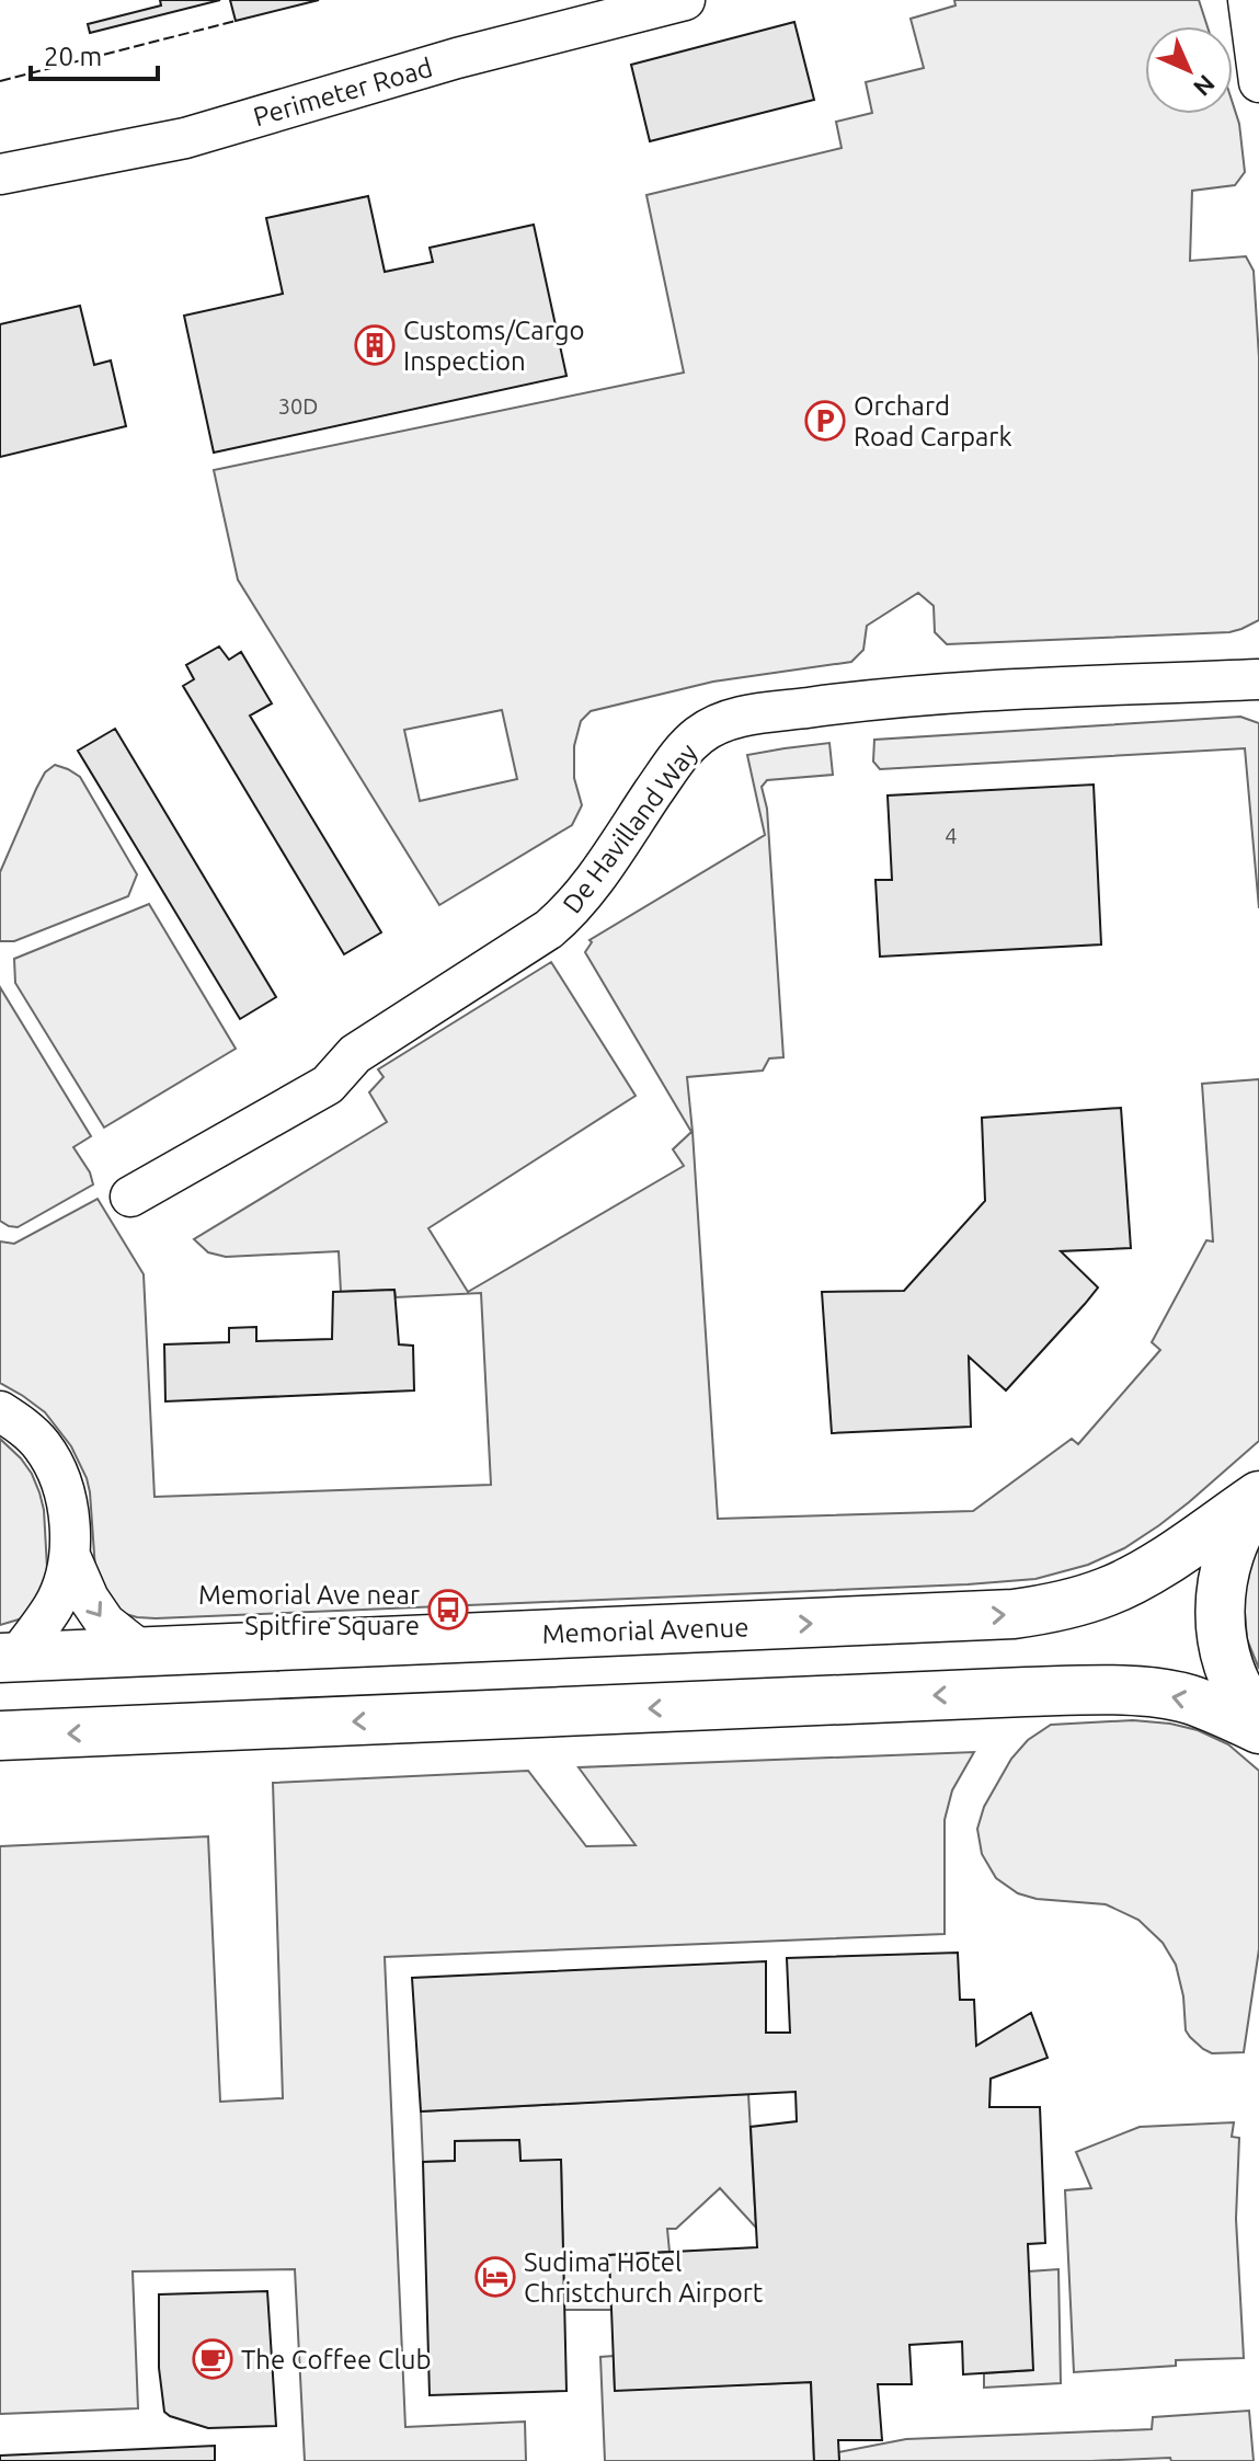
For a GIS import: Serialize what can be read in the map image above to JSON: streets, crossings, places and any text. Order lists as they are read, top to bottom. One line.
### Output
{"streets":{"main road":["Memorial Avenue"],"street":["Perimeter Road","De Havilland Way"]},"places":{"building":["Customs/Cargo Inspection"],"parking":["Orchard Road Carpark"],"bus stop":["Memorial Ave near Spitfire Square"],"hotel":["Sudima Hotel Christchurch Airport"],"cafe":["The Coffee Club"]},"house_numbers":["30D","4"],"scale_bar":"20 m","north":"bottom right"}
